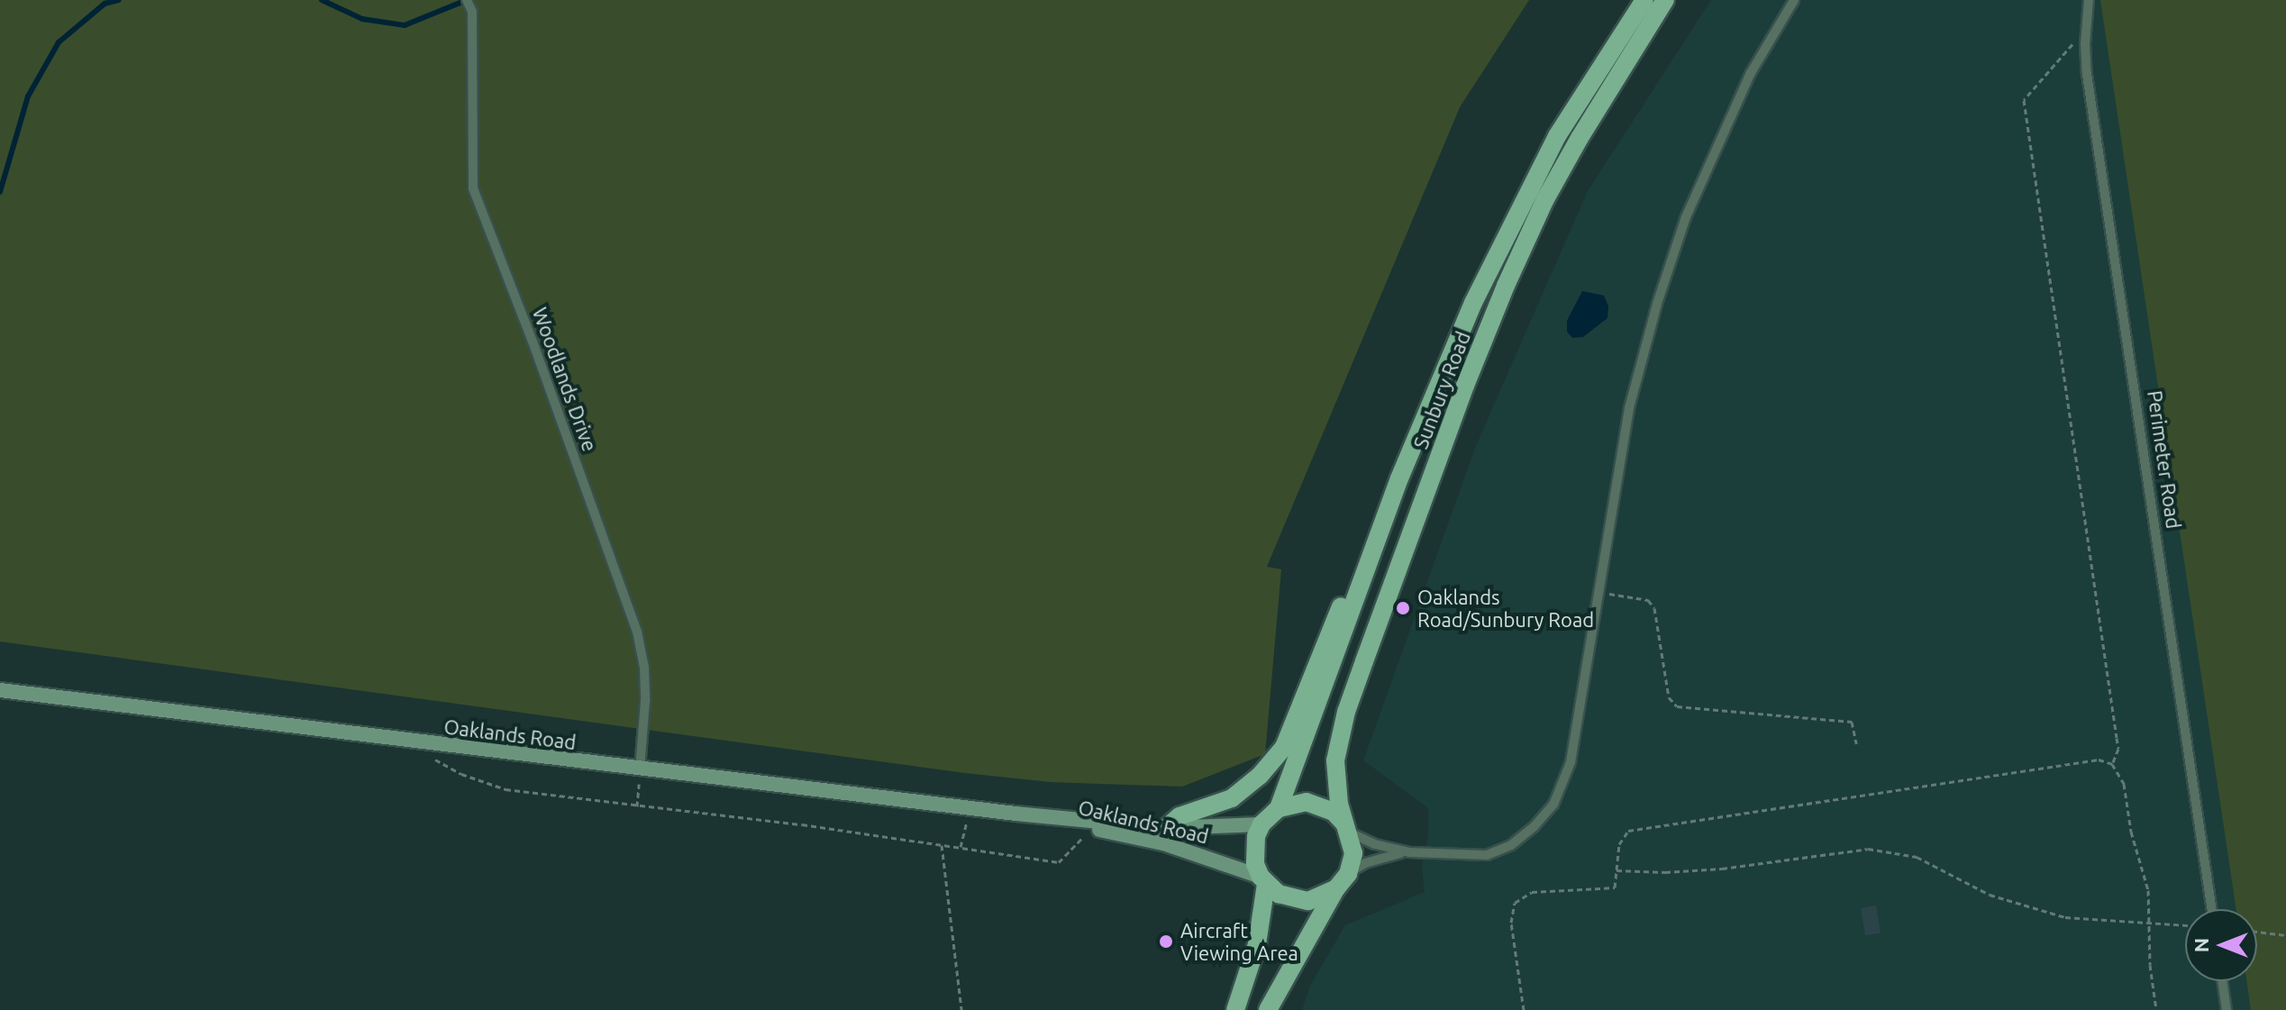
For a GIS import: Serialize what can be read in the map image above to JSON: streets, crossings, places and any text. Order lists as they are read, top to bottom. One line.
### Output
{"streets":{"main road":["Sunbury Road","Oaklands Road"],"lane":["Woodlands Drive","Perimeter Road"]},"crossings":[["Woodlands Drive","Oaklands Road"],["Sunbury Road","Oaklands Road"]],"places":["Oaklands Road/Sunbury Road","Aircraft Viewing Area"],"north":"left"}
